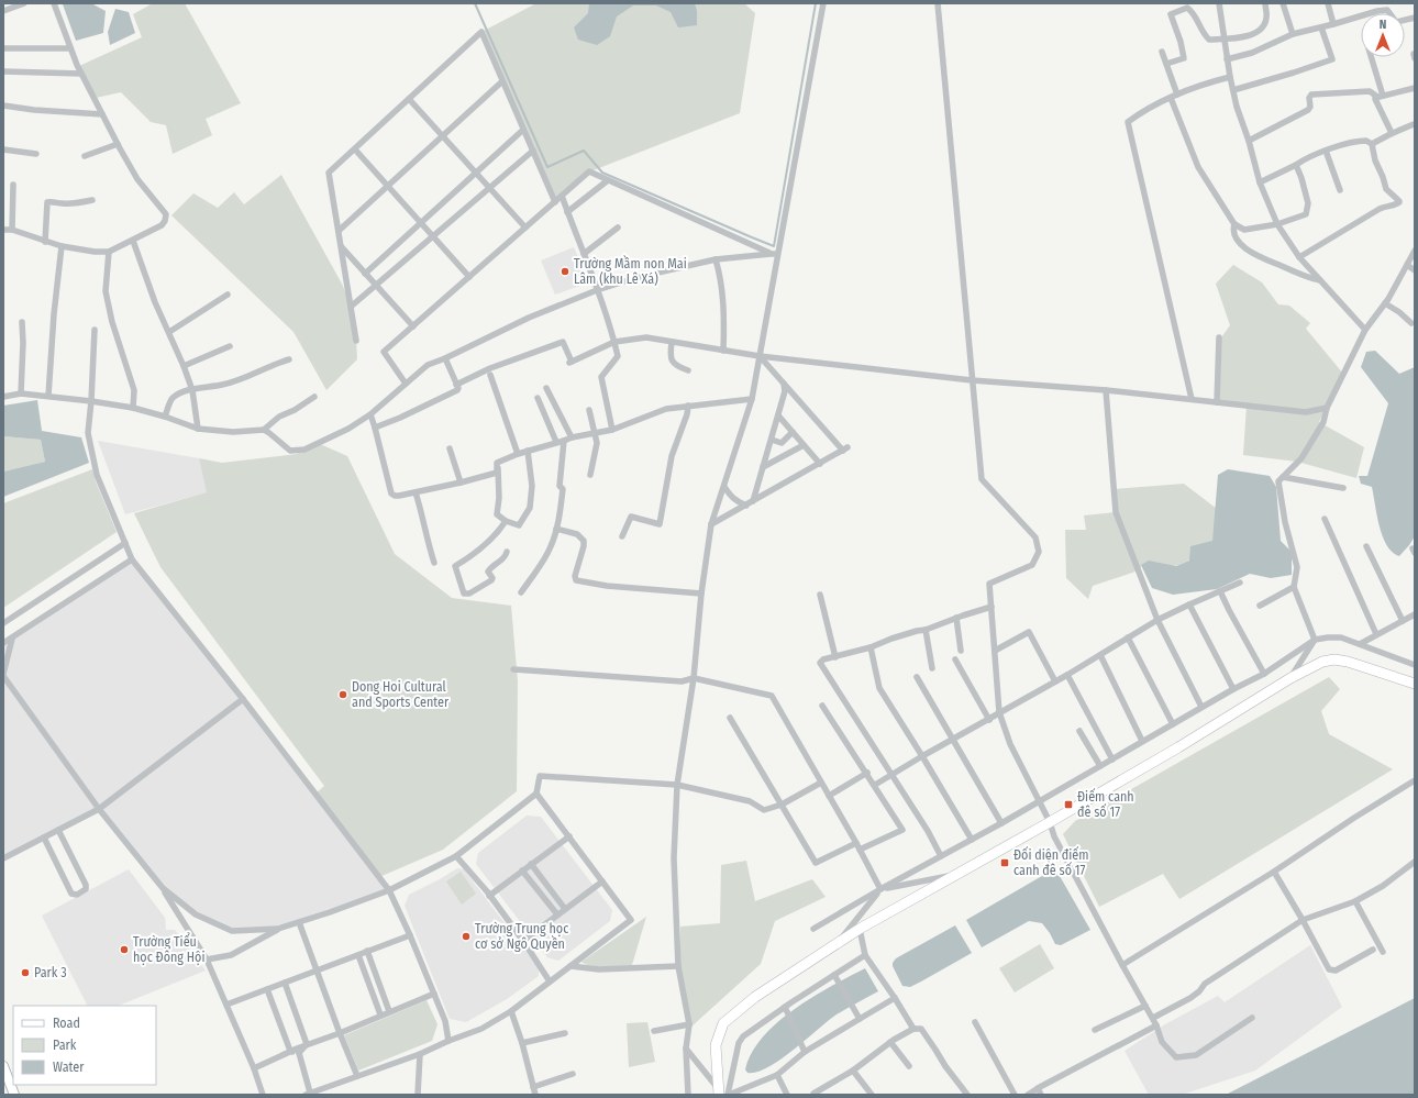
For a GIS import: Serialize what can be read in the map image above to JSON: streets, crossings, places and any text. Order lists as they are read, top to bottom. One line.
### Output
{"places":{"other":["Trường Mầm non Mai Lâm (khu Lê Xá)","Dong Hoi Cultural and Sports Center","Trường Trung học cơ sở Ngô Quyền","Trường Tiểu học Đông Hội","Park 3"],"transit":["Điếm canh đê số 17","Đối diện điếm canh đê số 17"]},"legend":["Road","Park","Water"],"north":"top"}
